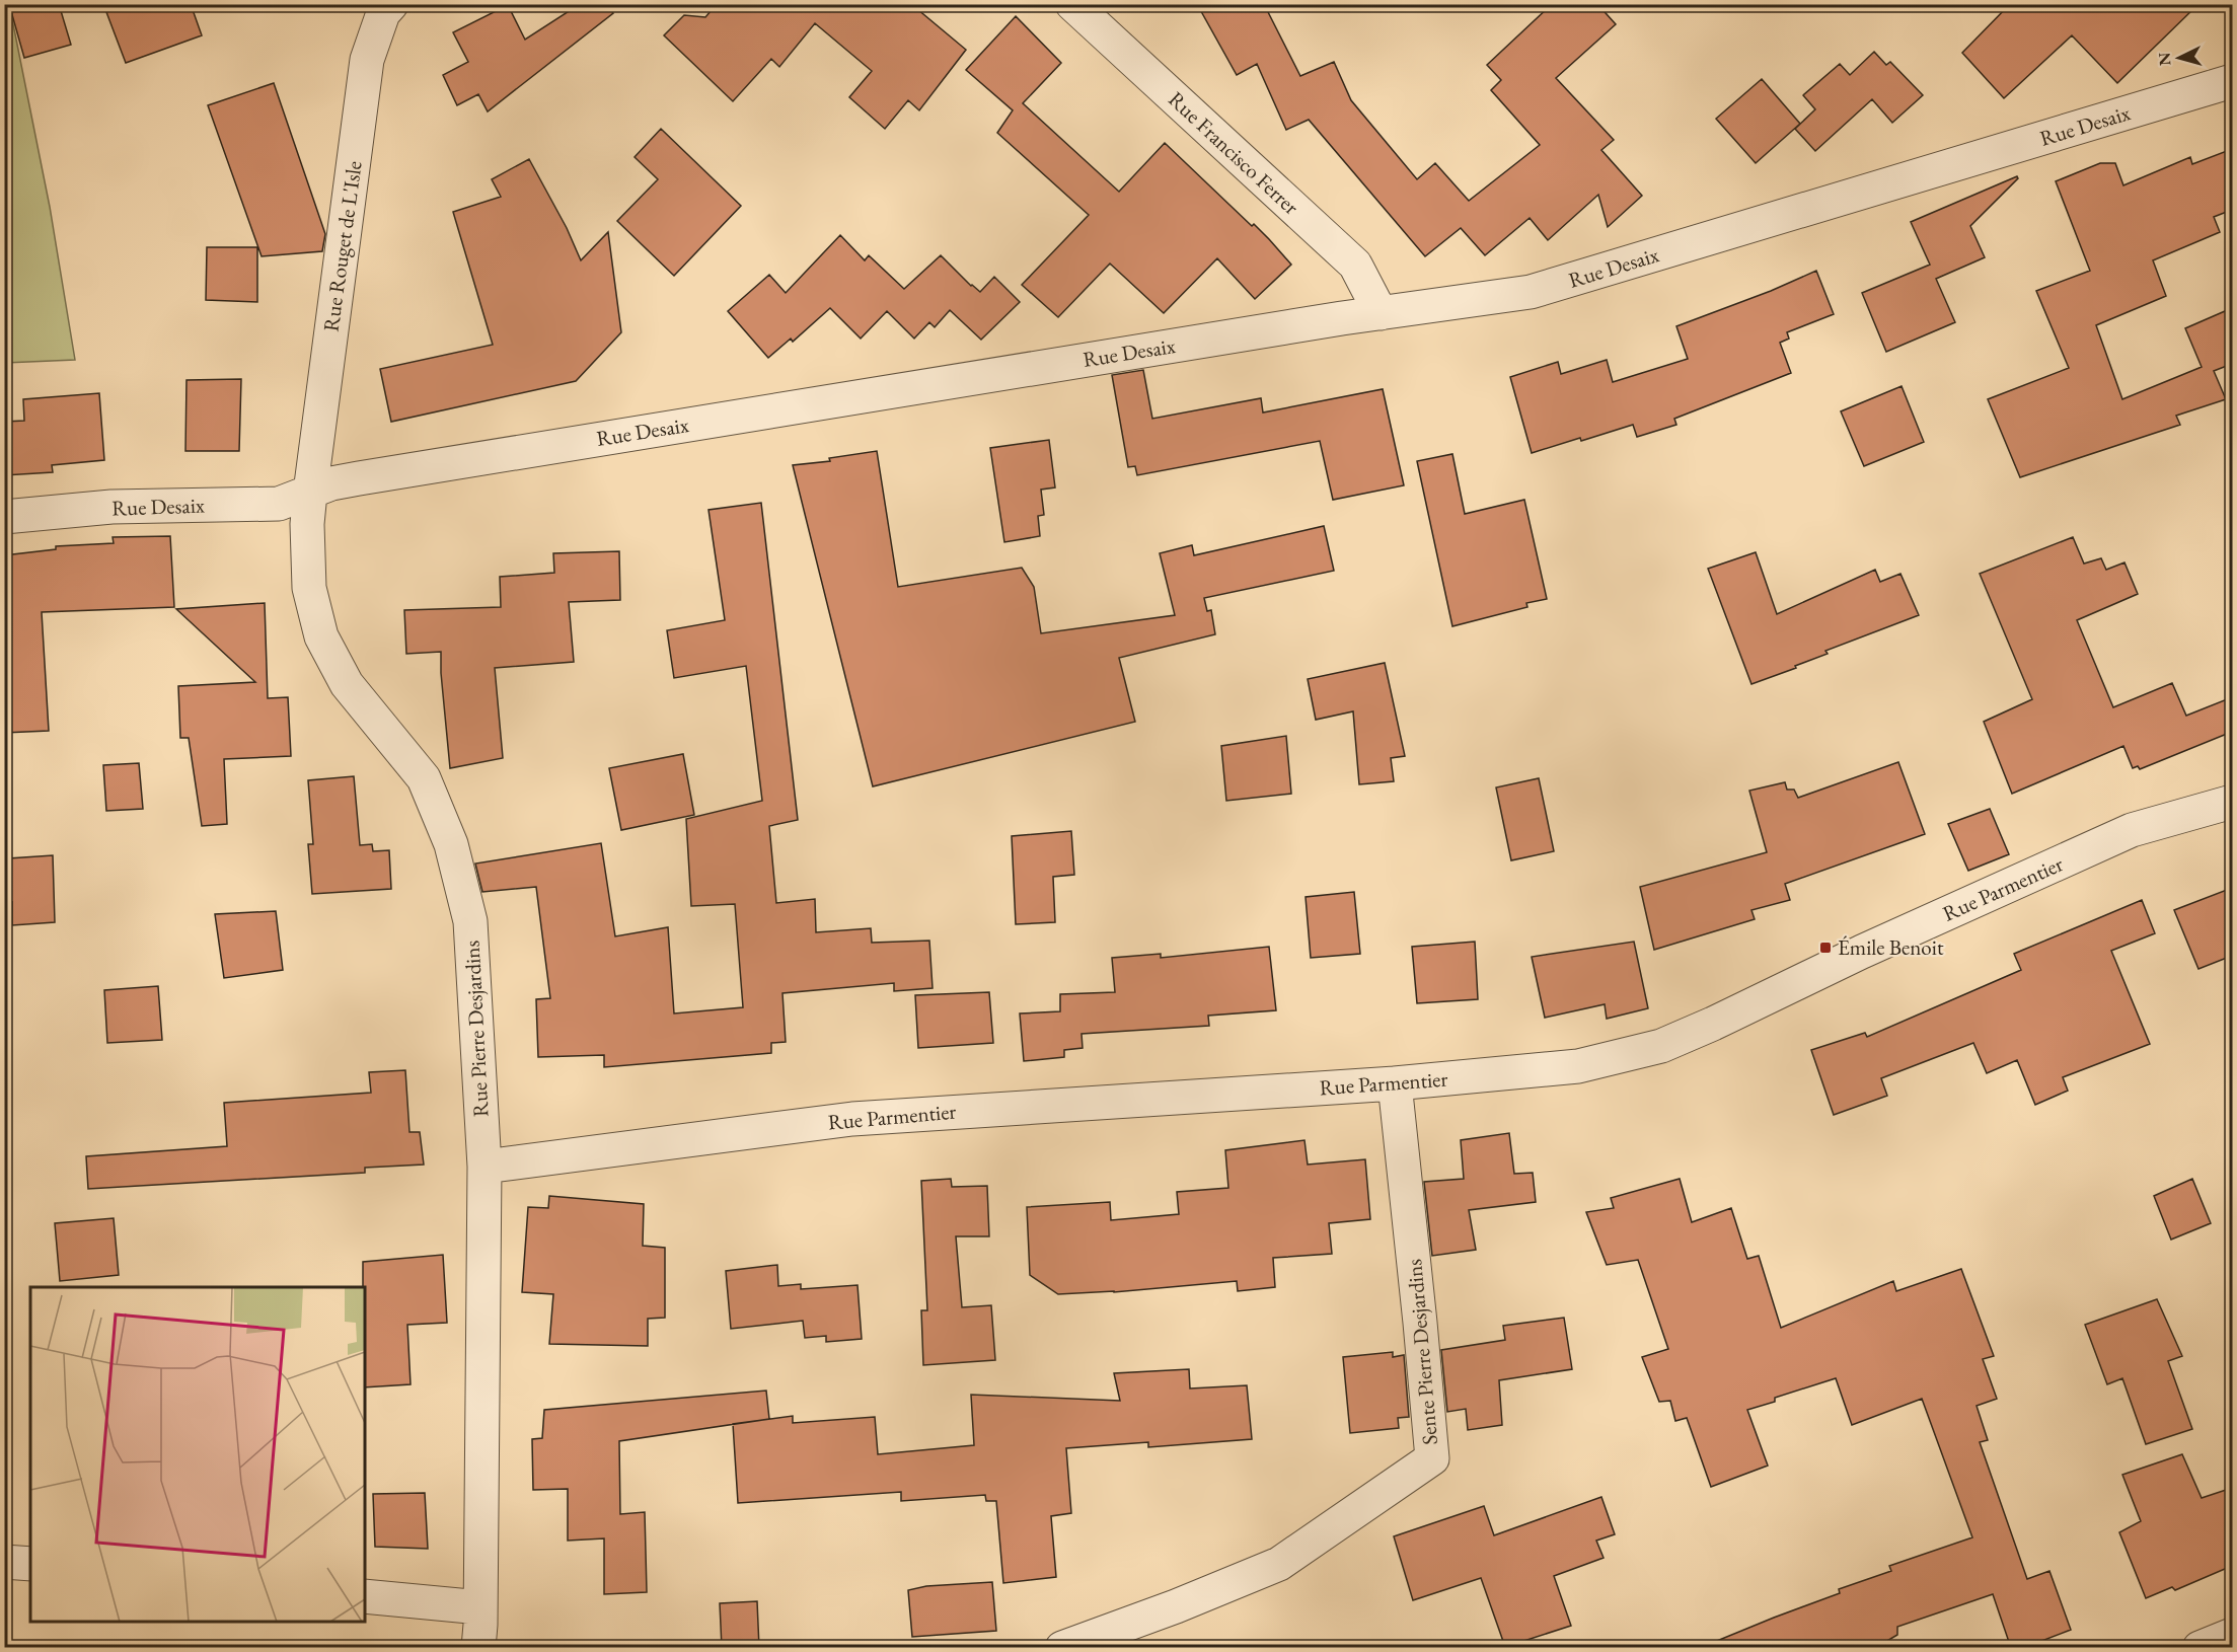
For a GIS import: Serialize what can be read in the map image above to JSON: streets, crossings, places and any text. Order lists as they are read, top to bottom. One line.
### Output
{"streets":{"street":["Rue Desaix","Rue Francisco Ferrer","Rue Rouget de L'Isle","Rue Parmentier","Rue Pierre Desjardins","Sente Pierre Desjardins"]},"crossings":[["Rue Desaix","Rue Francisco Ferrer"],["Rue Desaix","Rue Rouget de L'Isle"],["Rue Desaix","Rue Pierre Desjardins"],["Rue Rouget de L'Isle","Rue Pierre Desjardins"],["Rue Parmentier","Rue Pierre Desjardins"],["Rue Parmentier","Sente Pierre Desjardins"]],"places":{"transit":["Émile Benoit"]},"north":"left"}
